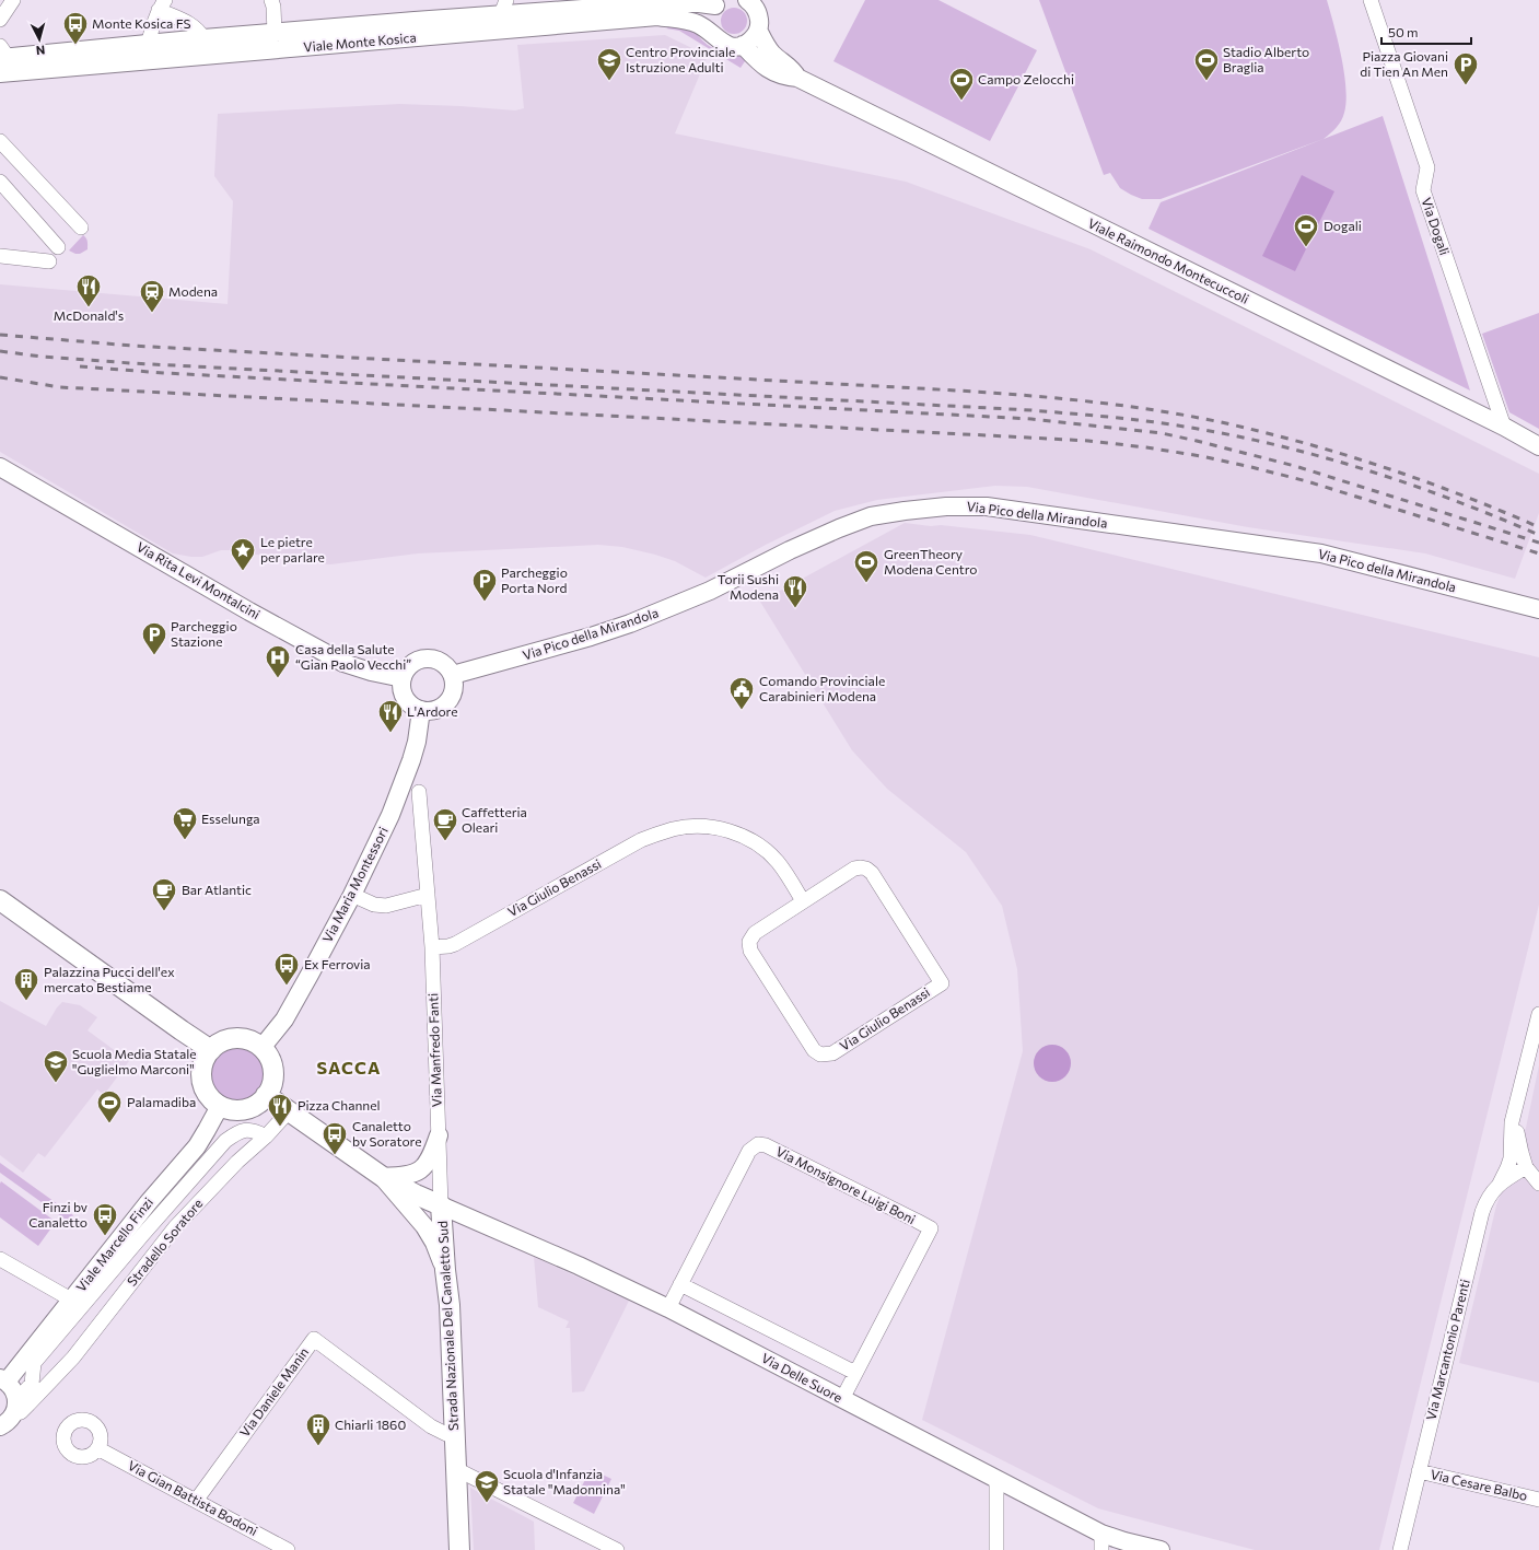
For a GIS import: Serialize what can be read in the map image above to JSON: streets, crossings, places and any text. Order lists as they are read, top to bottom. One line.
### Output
{"streets":{"main road":["Strada Nazionale Del Canaletto Sud"],"street":["Viale Monte Kosica","Via Dogali","Viale Raimondo Montecuccoli","Via Pico della Mirandola","Via Rita Levi Montalcini","Via Maria Montessori","Via Giulio Benassi","Via Manfredo Fanti","Via Monsignore Luigi Boni","Stradello Soratore","Viale Marcello Finzi","Via Marcantonio Parenti","Via Delle Suore","Via Daniele Manin","Via Cesare Balbo","Via Gian Battista Bodoni"]},"crossings":[["Viale Monte Kosica","Viale Raimondo Montecuccoli"],["Via Dogali","Viale Raimondo Montecuccoli"],["Via Pico della Mirandola","Via Rita Levi Montalcini"],["Via Pico della Mirandola","Via Maria Montessori"],["Via Rita Levi Montalcini","Via Maria Montessori"],["Via Maria Montessori","Viale Marcello Finzi"],["Via Maria Montessori","Strada Nazionale Del Canaletto Sud"],["Via Giulio Benassi","Via Manfredo Fanti"],["Via Manfredo Fanti","Strada Nazionale Del Canaletto Sud"],["Via Manfredo Fanti","Via Delle Suore"],["Via Monsignore Luigi Boni","Via Delle Suore"],["Stradello Soratore","Strada Nazionale Del Canaletto Sud"],["Viale Marcello Finzi","Strada Nazionale Del Canaletto Sud"],["Strada Nazionale Del Canaletto Sud","Via Delle Suore"],["Strada Nazionale Del Canaletto Sud","Via Daniele Manin"],["Via Marcantonio Parenti","Via Cesare Balbo"],["Via Daniele Manin","Via Gian Battista Bodoni"]],"districts":["SACCA"],"places":{"bus stop":["Monte Kosica FS","Ex Ferrovia","Canaletto bv Soratore","Finzi bv Canaletto"],"school or university":["Centro Provinciale Istruzione Adulti","Scuola Media Statale \"Guglielmo Marconi\"","Scuola d'Infanzia Statale \"Madonnina\""],"sports":["Stadio Alberto Braglia","Campo Zelocchi","Dogali","GreenTheory Modena Centro","Palamadiba"],"parking":["Piazza Giovani di Tien An Men","Parcheggio Porta Nord","Parcheggio Stazione"],"restaurant":["McDonald's","Torii Sushi Modena","L'Ardore","Pizza Channel"],"station":["Modena"],"place":["Le pietre per parlare"],"hospital":["Casa della Salute “Gian Paolo Vecchi”"],"public building":["Comando Provinciale Carabinieri Modena"],"supermarket":["Esselunga"],"cafe":["Caffetteria Oleari","Bar Atlantic"],"building":["Palazzina Pucci dell'ex mercato Bestiame","Chiarli 1860"]},"scale_bar":"50 m","north":"bottom"}
